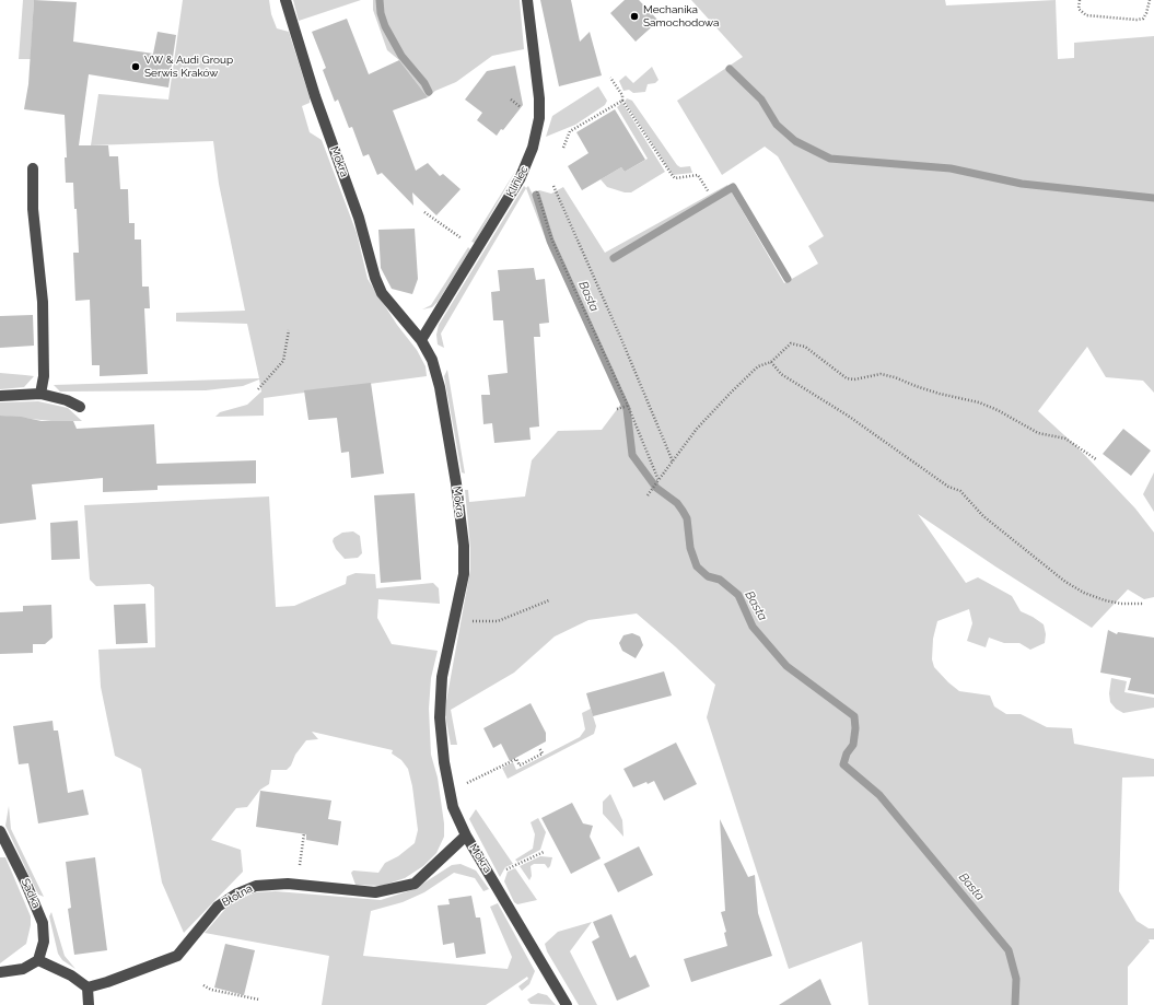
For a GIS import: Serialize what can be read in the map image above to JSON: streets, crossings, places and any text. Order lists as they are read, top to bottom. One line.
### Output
{"streets":{"street":["Mokra","Kliniec","Sadka","Błotna"]},"crossings":[["Mokra","Kliniec"],["Mokra","Błotna"]],"water":["Basta"],"places":["Mechanika Samochodowa","VW & Audi Group Serwis Kraków"]}
